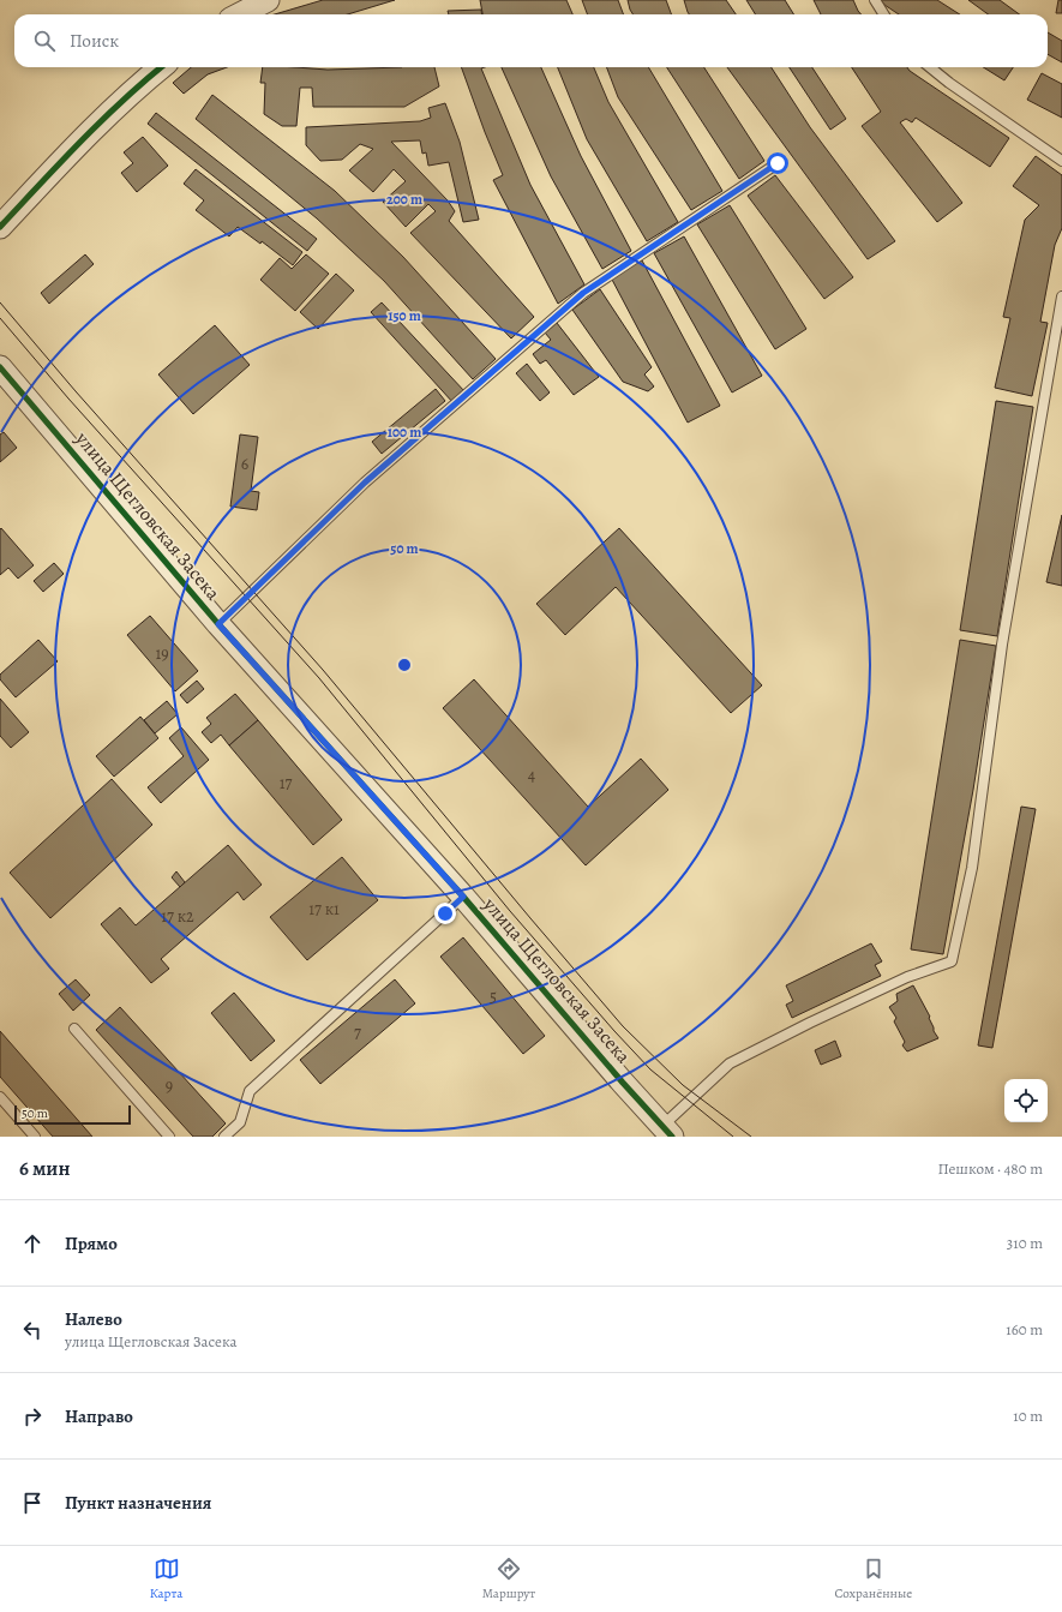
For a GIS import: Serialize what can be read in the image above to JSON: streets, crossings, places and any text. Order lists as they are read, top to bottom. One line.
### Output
{"streets":{"street":["улица Щегловская Засека"]},"house_numbers":["6","19","4","17","17 к1","17 к2","5","7","9"],"scale_bar":"50 m","page":{"search":"Поиск","scale":"50 m","heading":["6 мин","Пешком · 480 m"],"list":[["Прямо","310 m"],["Налево","улица Щегловская Засека","160 m"],["Направо","10 m"],"Пункт назначения"],"nav":["Карта","Маршрут","Сохранённые"]},"rings":["200 m","150 m","100 m","50 m"]}
